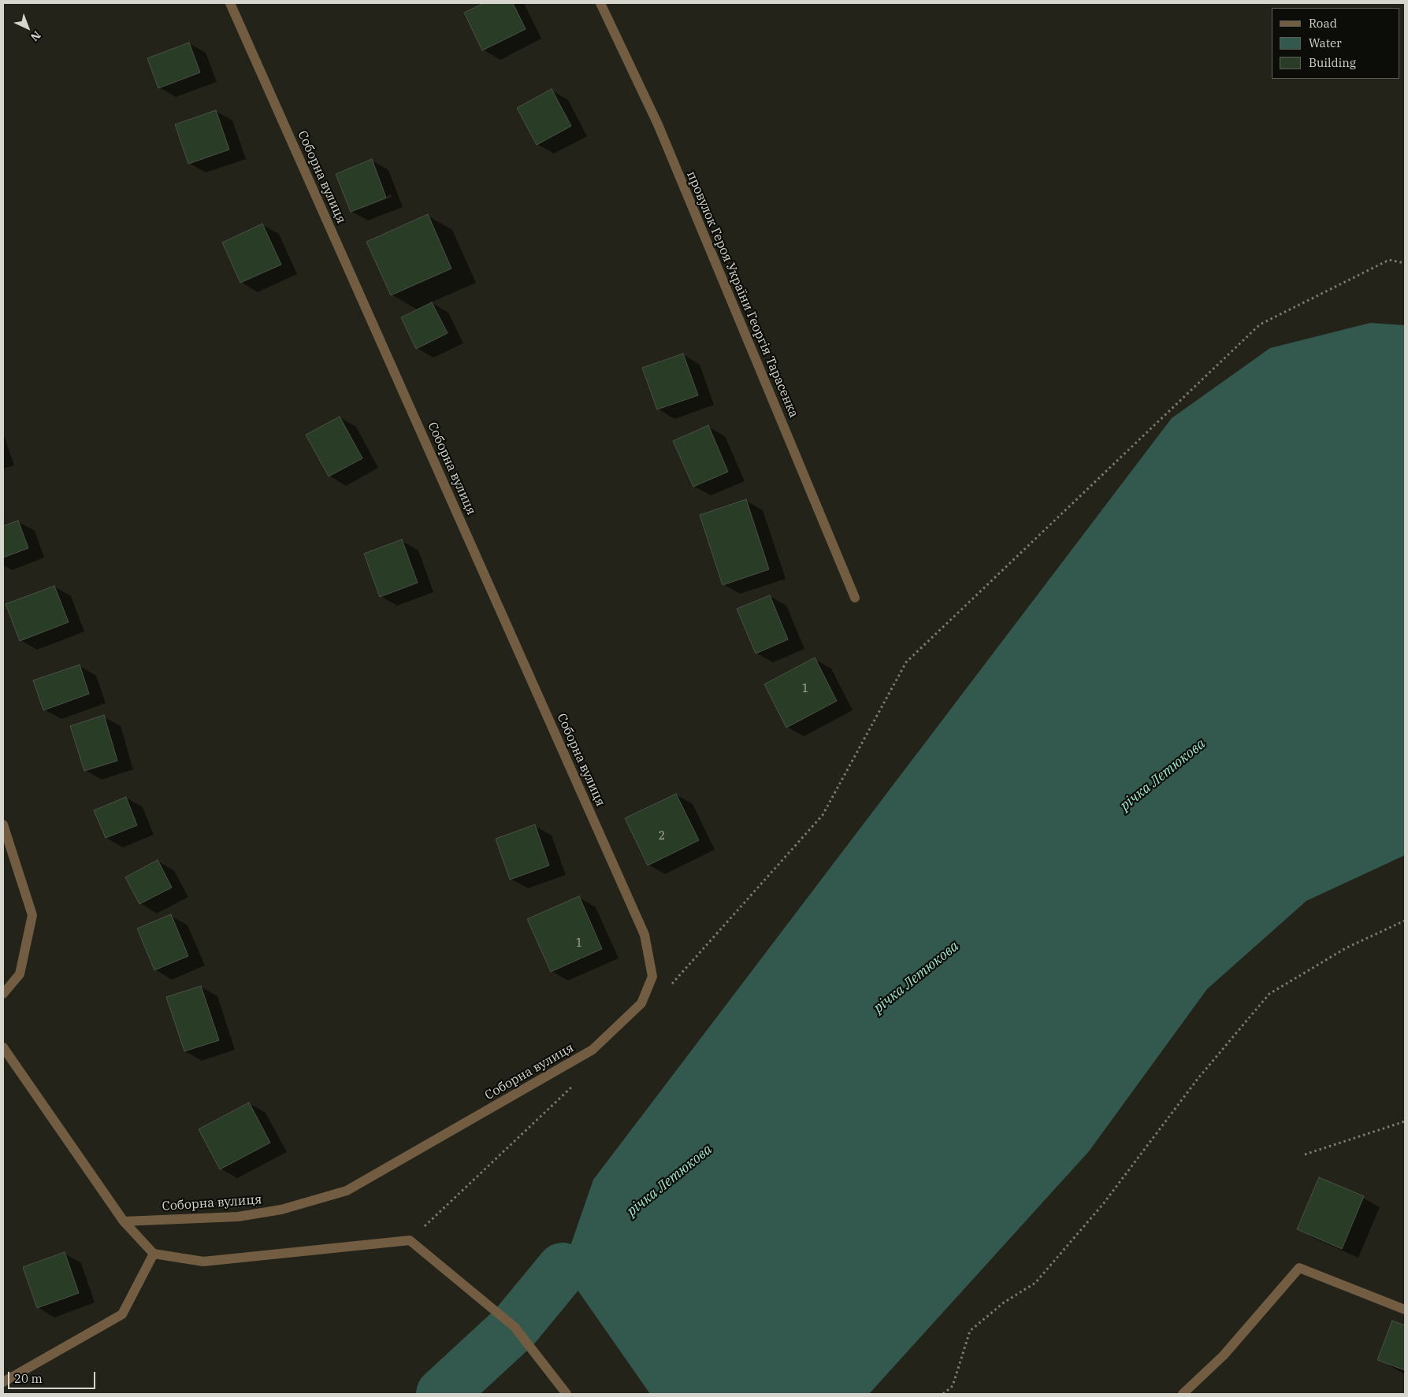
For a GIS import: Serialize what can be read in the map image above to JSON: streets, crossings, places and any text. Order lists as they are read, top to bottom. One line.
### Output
{"streets":{"street":["Соборна вулиця","провулок Героя України Георгія Тарасенка"]},"water":["річка Летюкова"],"house_numbers":["1","2","1"],"legend":["Road","Water","Building"],"scale_bar":"20 m","north":"bottom right"}
